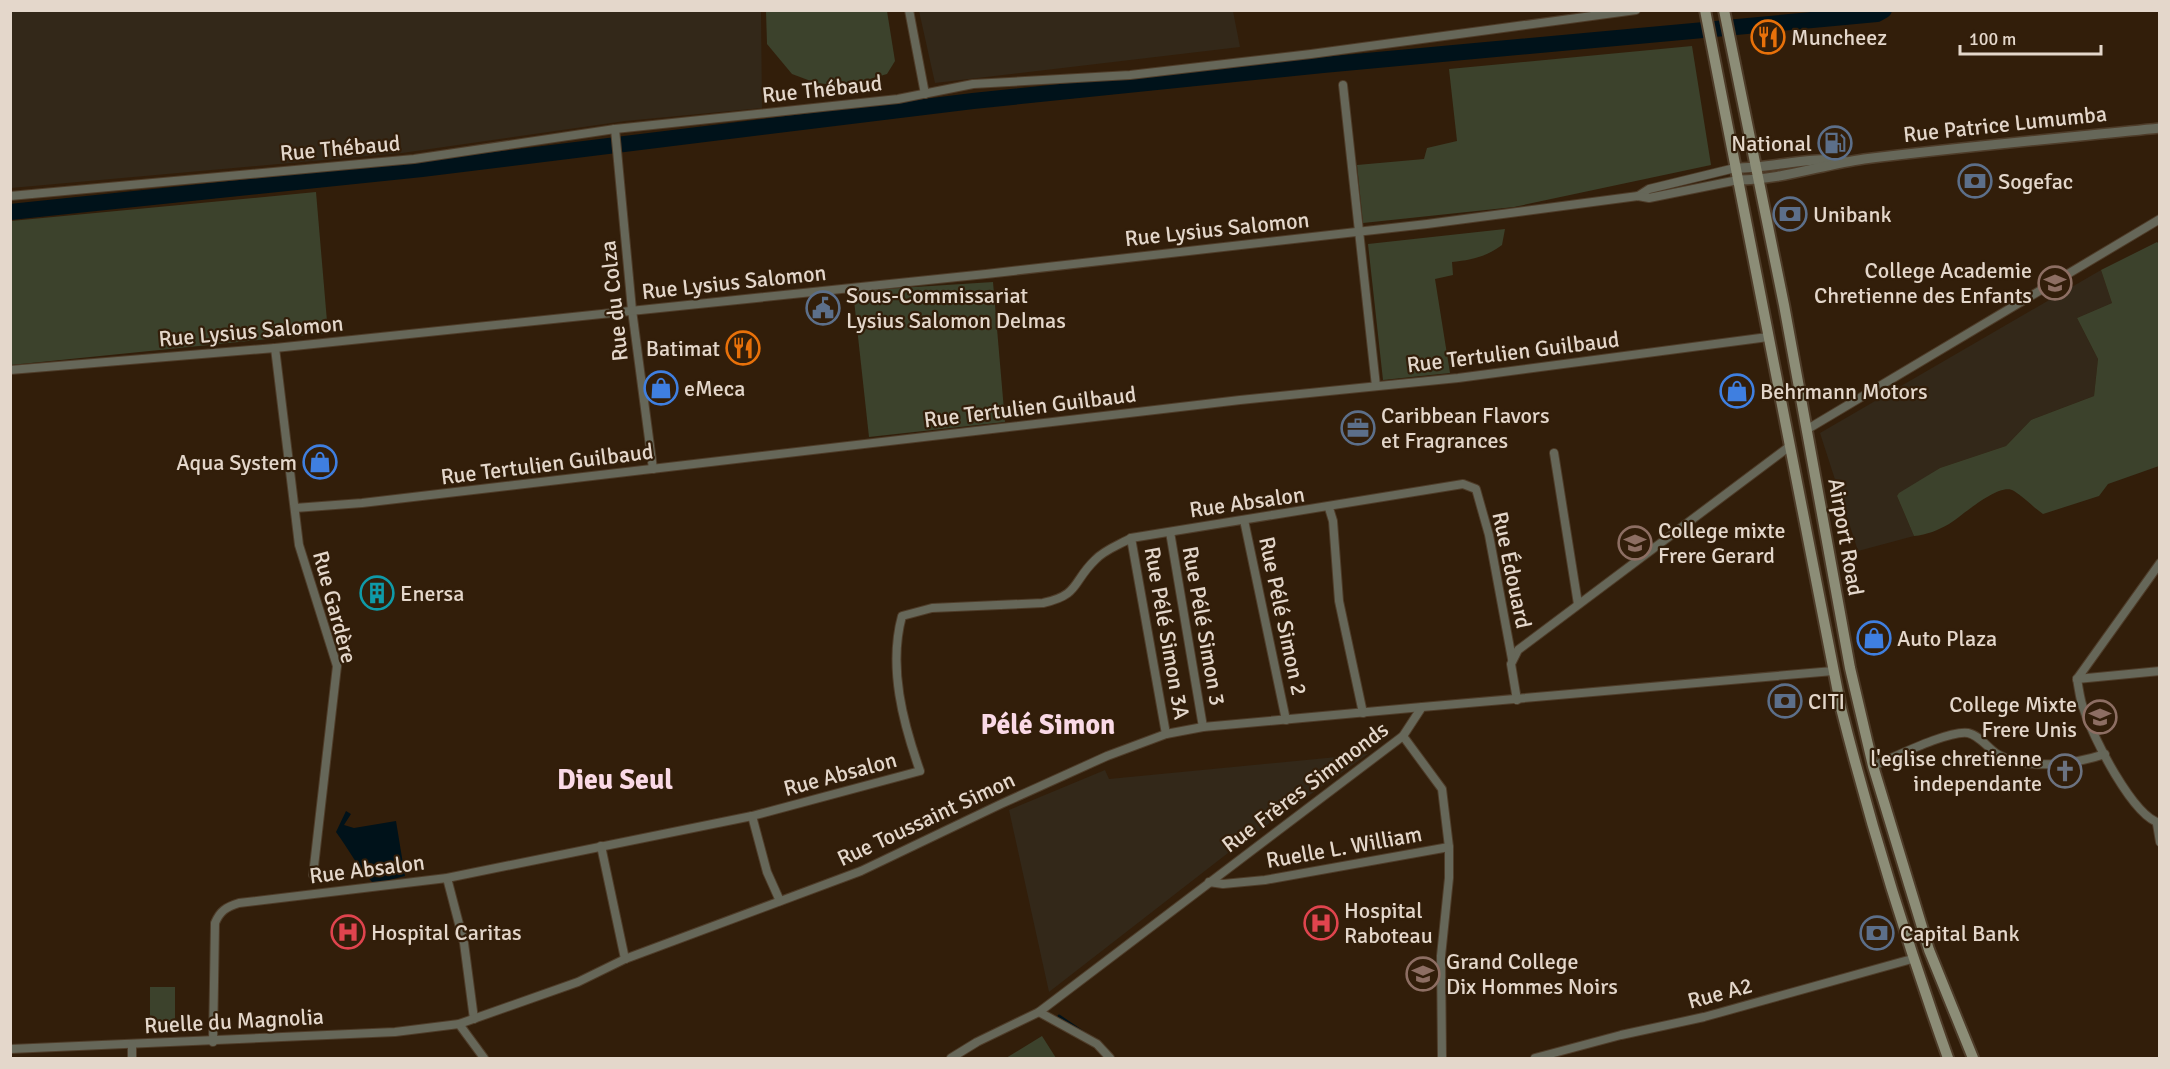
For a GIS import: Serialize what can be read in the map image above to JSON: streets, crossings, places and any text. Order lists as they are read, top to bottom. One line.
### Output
{"streets":{"main road":["Airport Road"],"street":["Rue Thébaud","Rue Patrice Lumumba","Rue Lysius Salomon","Rue du Colza","Rue Tertulien Guilbaud","Rue Absalon","Rue Édouard","Rue Gardère","Rue Pélé Simon 2","Rue Pélé Simon 3","Rue Pélé Simon 3A","Rue Frères Simmonds","Rue Toussaint Simon","Ruelle L. William","Rue A2","Ruelle du Magnolia"]},"crossings":[["Rue Thébaud","Rue du Colza"],["Rue Patrice Lumumba","Rue Lysius Salomon"],["Rue Patrice Lumumba","Airport Road"],["Rue Lysius Salomon","Rue du Colza"],["Rue Lysius Salomon","Airport Road"],["Rue Lysius Salomon","Rue Gardère"],["Rue du Colza","Rue Tertulien Guilbaud"],["Rue Tertulien Guilbaud","Airport Road"],["Rue Tertulien Guilbaud","Rue Gardère"],["Rue Absalon","Rue Édouard"],["Rue Absalon","Rue Pélé Simon 2"],["Rue Absalon","Rue Pélé Simon 3"],["Rue Absalon","Rue Pélé Simon 3A"],["Rue Absalon","Ruelle du Magnolia"],["Airport Road","Rue A2"],["Rue Pélé Simon 2","Rue Toussaint Simon"],["Rue Pélé Simon 3","Rue Toussaint Simon"],["Rue Pélé Simon 3A","Rue Toussaint Simon"],["Rue Frères Simmonds","Rue Toussaint Simon"],["Rue Frères Simmonds","Ruelle L. William"],["Rue Toussaint Simon","Ruelle du Magnolia"]],"districts":["Pélé Simon","Dieu Seul"],"places":{"restaurant":["Muncheez","Batimat"],"fuel station":["National"],"bank":["Sogefac","Unibank","CITI","Capital Bank"],"school or university":["College Academie Chretienne des Enfants","College mixte Frere Gerard","College Mixte Frere Unis","Grand College Dix Hommes Noirs"],"public building":["Sous-Commissariat Lysius Salomon Delmas"],"shop":["eMeca","Behrmann Motors","Aqua System","Auto Plaza"],"office":["Caribbean Flavors et Fragrances"],"building":["Enersa"],"church":["l'eglise chretienne independante"],"hospital":["Hospital Raboteau","Hospital Caritas"]},"scale_bar":"100 m"}
